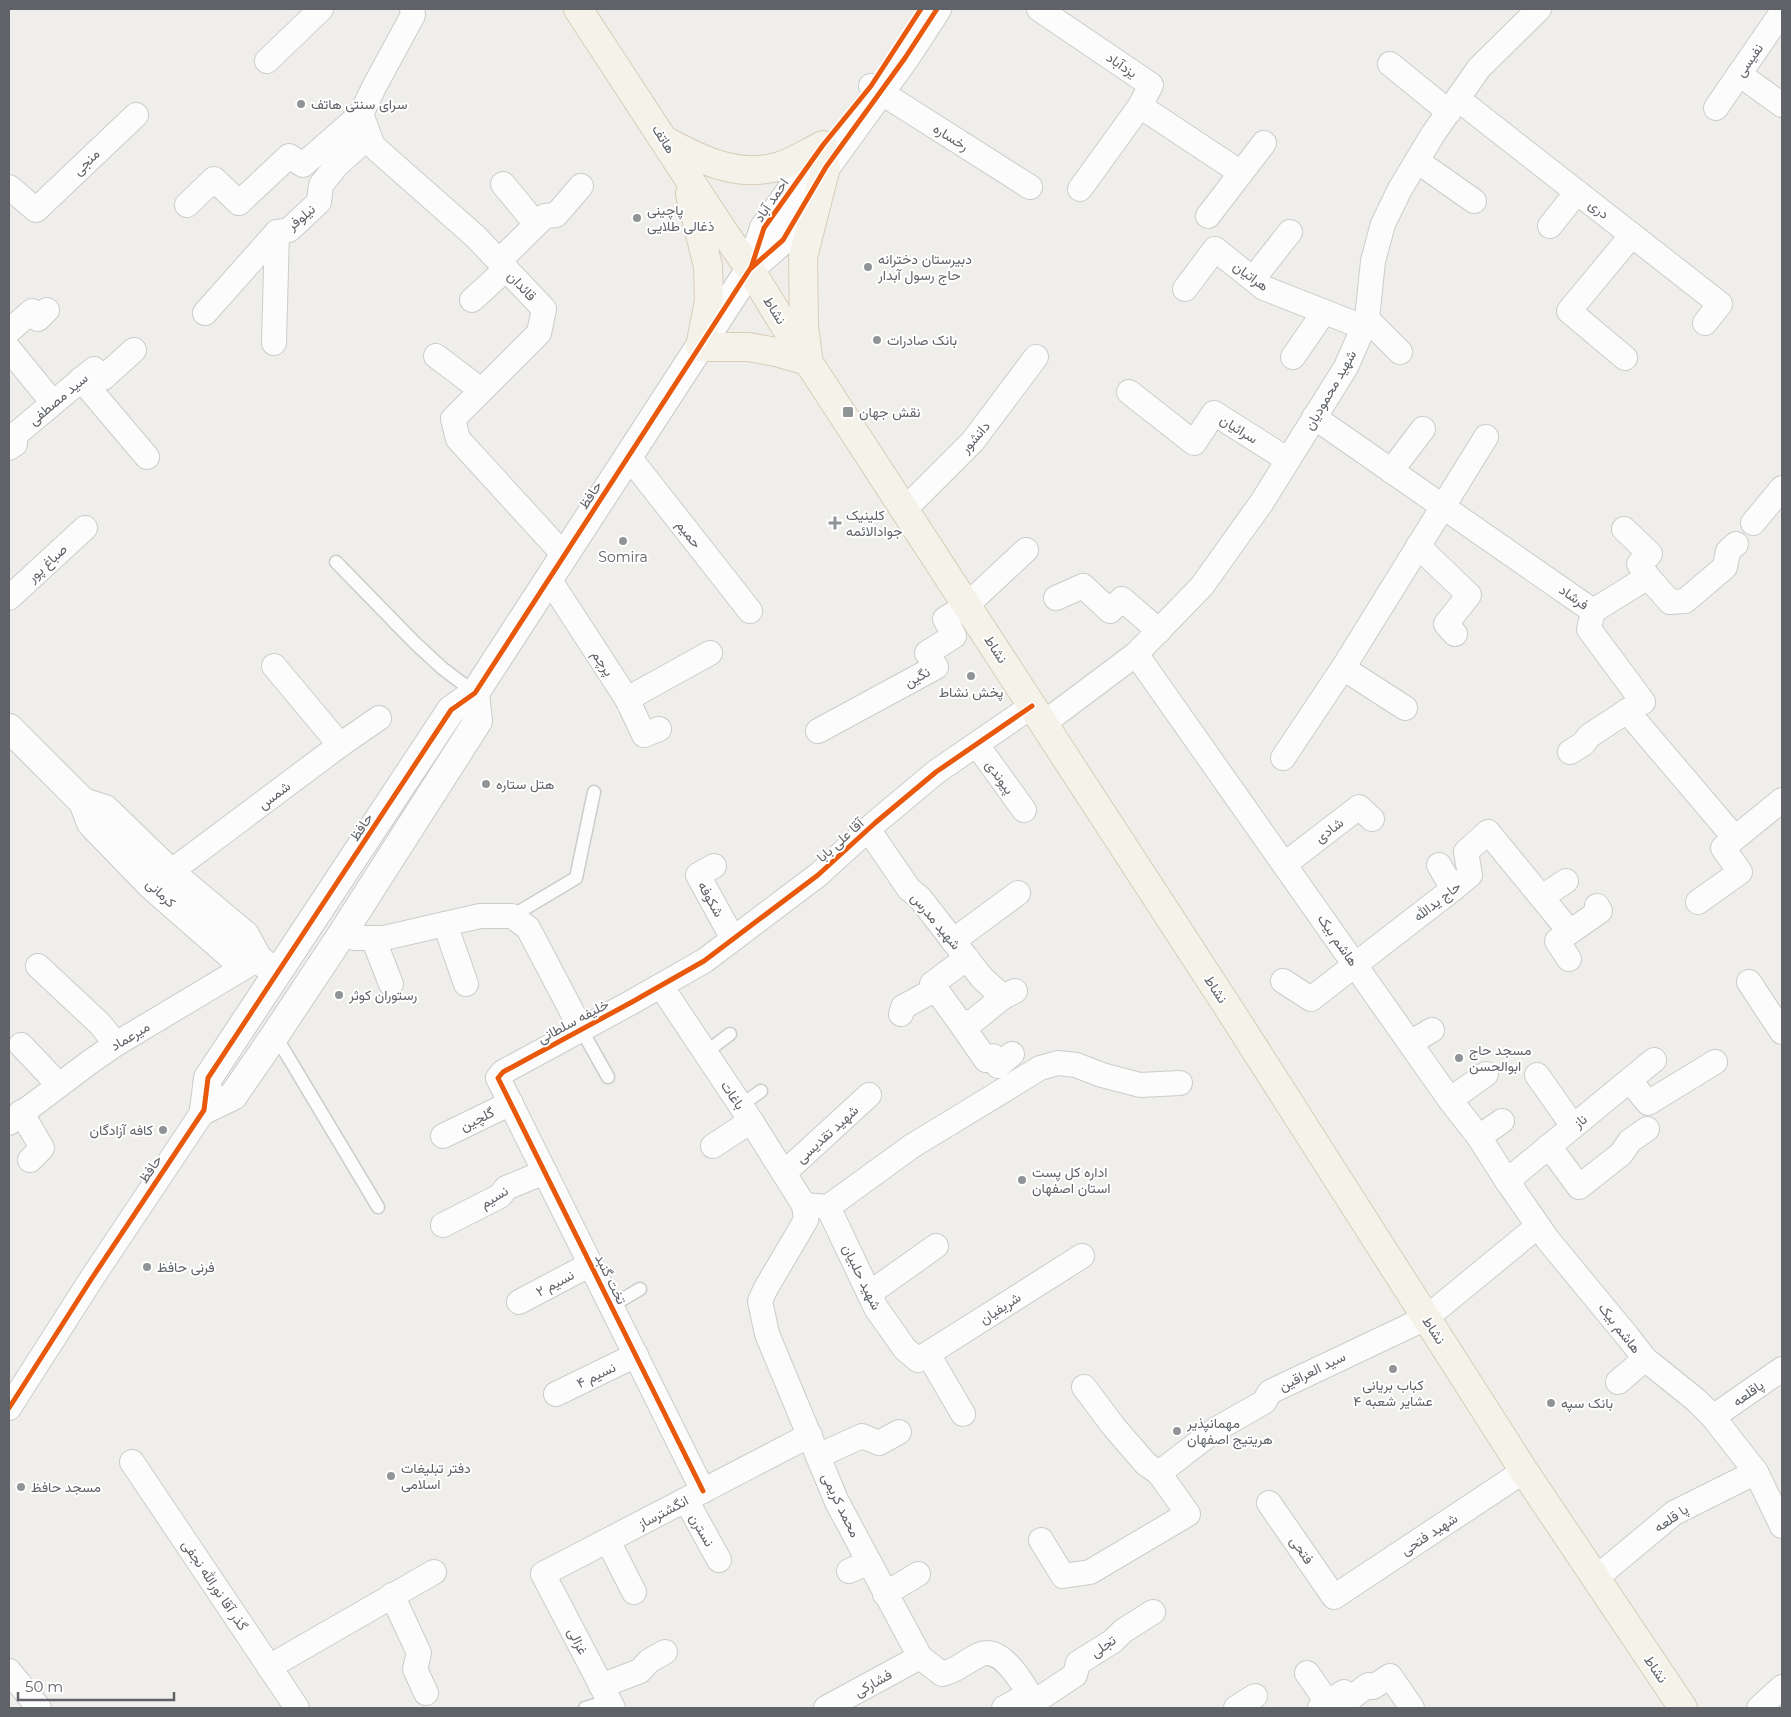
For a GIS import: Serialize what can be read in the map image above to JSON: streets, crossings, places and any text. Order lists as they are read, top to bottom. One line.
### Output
{"streets":{"main road":["هاتف","نشاط"],"street":["نفیسی","یزدآباد","رخساره","منجی","احمد آباد","دری","نیلوفر","هراتیان","قائدان","شهید محمودیان","سید مصطفی","سرائیان","دانشور","حافظ","حمیم","صباغ پور","فرشاد","پرچم","نگین","پیوندی","شمس","شادی","آقا علی بابا","کرمانی","شکوفه","حاج یدالله","شهید مدرس","هاشم بیک","خلیفه سلطانی","میرعماد","باغات","گلچین","ناز","شهید تقدیسی","نسیم","شهید حلبیان","تخت گنبد","نسیم ۲","شریفیان","سید العراقین","نسیم ۴","پاقلعه","محمد کریمی","انگشترساز","پا قلعه","نسترن","شهید فتحی","فتحی","گذر آقا نورالله نجفی","غزالی","تجلی","فشارکی"]},"crossings":[["رخساره","احمد آباد"],["هاتف","احمد آباد"],["هاتف","نشاط"],["هاتف","حافظ"],["احمد آباد","نشاط"],["احمد آباد","حافظ"],["دری","شهید محمودیان"],["نیلوفر","قائدان"],["هراتیان","شهید محمودیان"],["قائدان","حافظ"],["نشاط","شهید محمودیان"],["نشاط","دانشور"],["نشاط","حافظ"],["نشاط","نگین"],["نشاط","آقا علی بابا"],["نشاط","سید العراقین"],["نشاط","پا قلعه"],["نشاط","شهید فتحی"],["شهید محمودیان","سرائیان"],["شهید محمودیان","فرشاد"],["شهید محمودیان","آقا علی بابا"],["شهید محمودیان","هاشم بیک"],["حافظ","حمیم"],["حافظ","پرچم"],["حافظ","کرمانی"],["حافظ","میرعماد"],["پیوندی","آقا علی بابا"],["شمس","کرمانی"],["شادی","هاشم بیک"],["آقا علی بابا","شکوفه"],["آقا علی بابا","شهید مدرس"],["آقا علی بابا","خلیفه سلطانی"],["آقا علی بابا","باغات"],["کرمانی","میرعماد"],["حاج یدالله","هاشم بیک"],["هاشم بیک","ناز"],["هاشم بیک","پاقلعه"],["هاشم بیک","پا قلعه"],["خلیفه سلطانی","باغات"],["خلیفه سلطانی","تخت گنبد"],["باغات","شهید تقدیسی"],["باغات","محمد کریمی"],["گلچین","تخت گنبد"],["نسیم","تخت گنبد"],["شهید حلبیان","شریفیان"],["تخت گنبد","نسیم ۲"],["تخت گنبد","نسیم ۴"],["تخت گنبد","انگشترساز"],["تخت گنبد","نسترن"],["محمد کریمی","انگشترساز"],["محمد کریمی","تجلی"],["محمد کریمی","فشارکی"],["انگشترساز","نسترن"],["انگشترساز","غزالی"],["شهید فتحی","فتحی"]],"places":{"other":["سرای سنتی هاتف","پاچینی ذغالی طلایی","دبیرستان دخترانه حاج رسول آبدار","بانک صادرات","Somira","پخش نشاط","هتل ستاره","رستوران کوثر","مسجد حاج ابوالحسن","کافه آزادگان","اداره کل پست استان اصفهان","فرنی حافظ","کباب بریانی عشایر شعبه ۴","بانک سپه","مهمانپذیر هریتیج اصفهان","دفتر تبلیغات اسلامی","مسجد حافظ"],"transit":["نقش جهان"],"health":["کلینیک جوادالائمه"]},"scale_bar":"50 m"}
